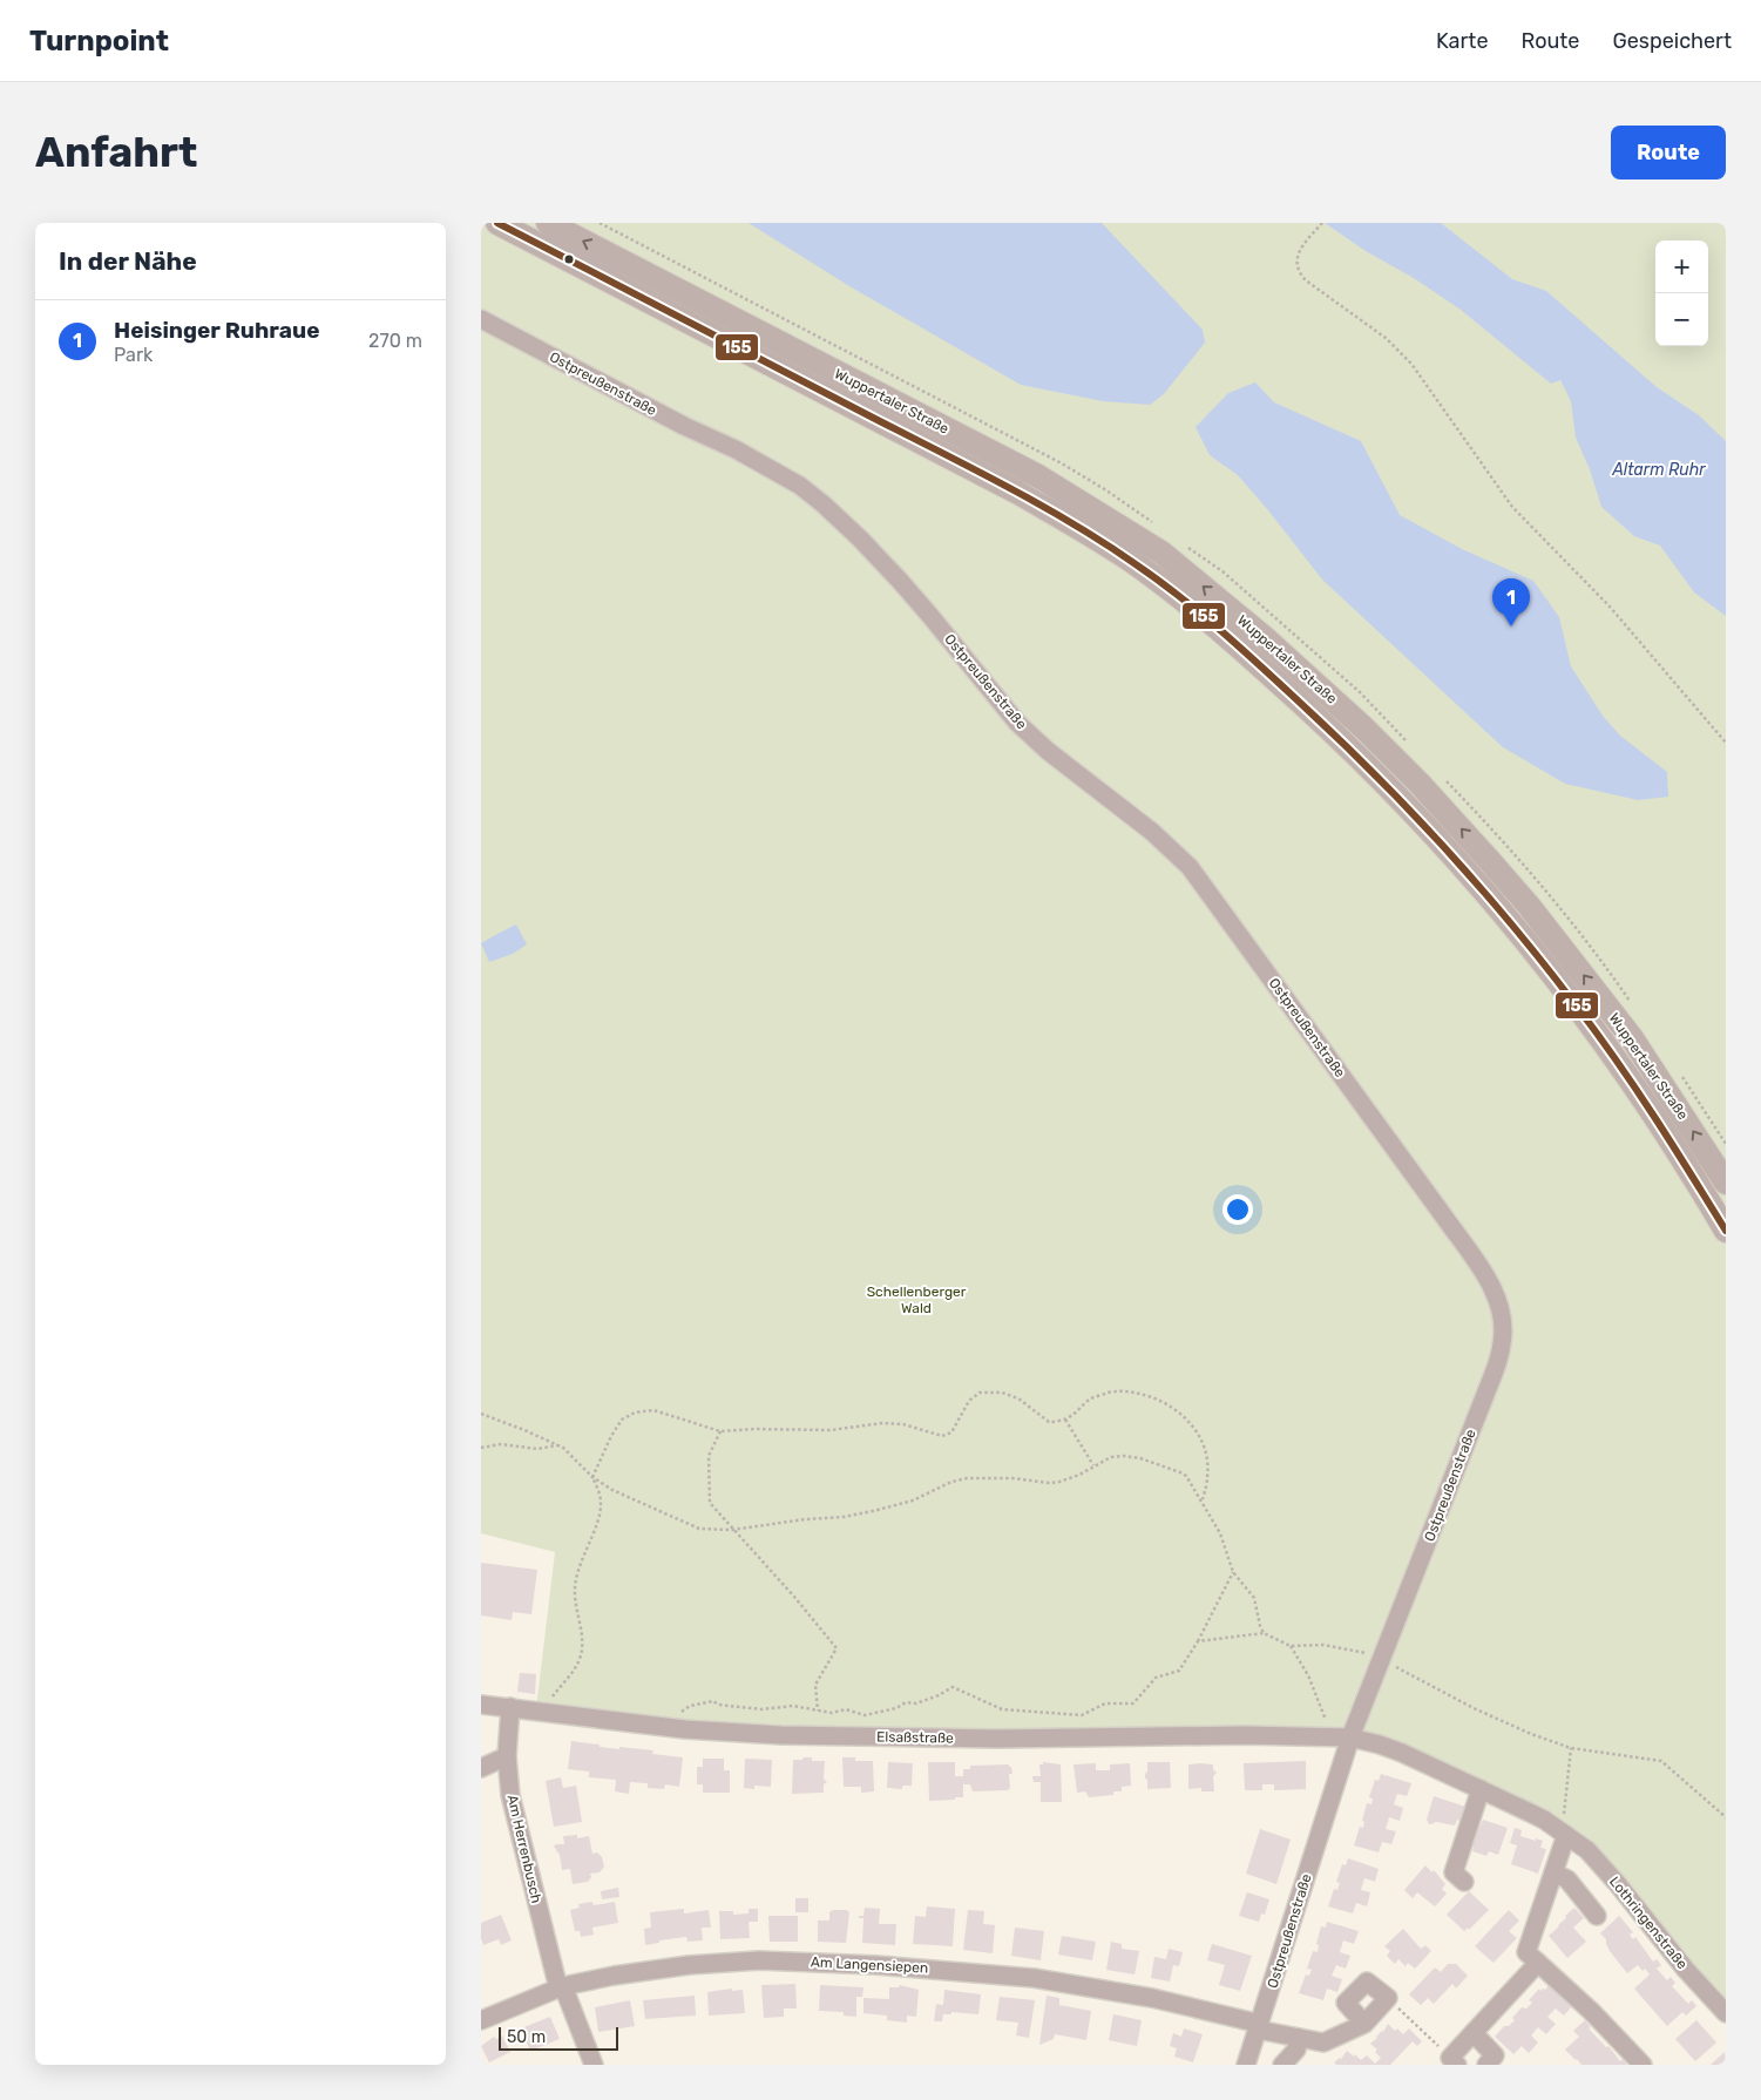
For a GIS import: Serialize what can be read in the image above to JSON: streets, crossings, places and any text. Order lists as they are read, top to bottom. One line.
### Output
{"streets":{"main road":["Wuppertaler Straße"],"street":["Ostpreußenstraße","Elsaßstraße","Am Herrenbusch","Lothringenstraße","Am Langensiepen"]},"crossings":[["Ostpreußenstraße","Elsaßstraße"],["Ostpreußenstraße","Lothringenstraße"],["Ostpreußenstraße","Am Langensiepen"],["Elsaßstraße","Am Herrenbusch"],["Elsaßstraße","Lothringenstraße"],["Am Herrenbusch","Am Langensiepen"]],"water":["Altarm Ruhr"],"parks":["Schellenberger Wald"],"lines":["transit line 155"],"scale_bar":"50 m","page":{"header":"Turnpoint","nav":["Karte","Route","Gespeichert"],"buttons":"Route","title":"Anfahrt","heading":"In der Nähe","map_buttons":["+","−"],"list":[{"mark":"1","name":"Heisinger Ruhraue","note":"Park","value":"270 m"}],"pins":"1","scale":"50 m"}}
